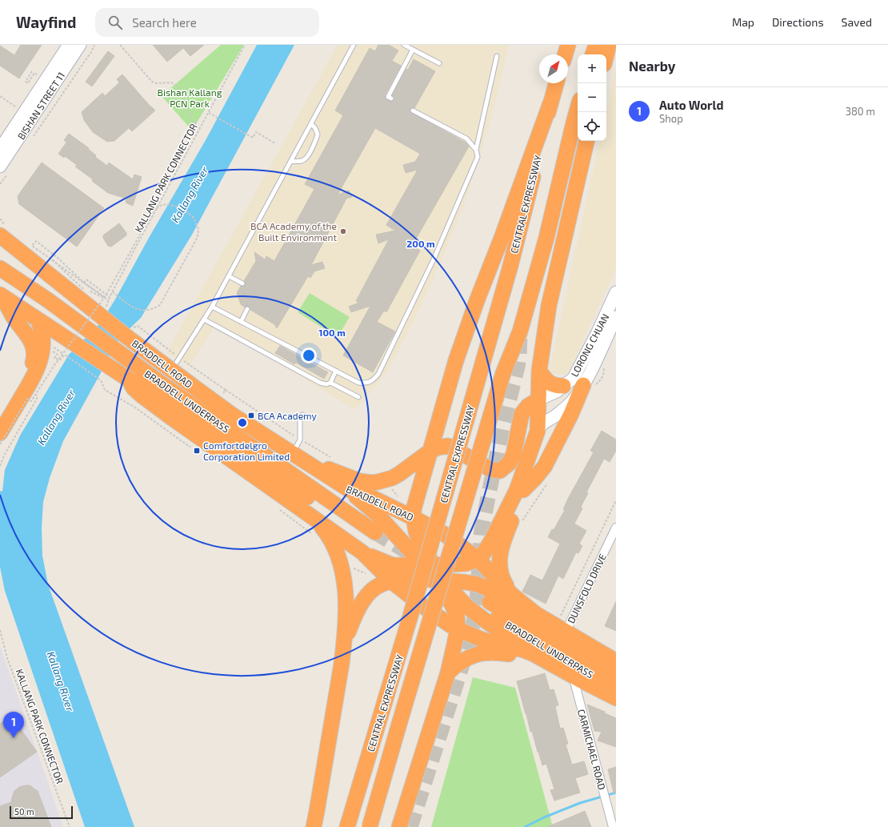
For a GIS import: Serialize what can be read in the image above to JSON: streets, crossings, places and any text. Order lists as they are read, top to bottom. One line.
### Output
{"streets":{"highway":["CENTRAL EXPRESSWAY","BRADDELL ROAD","BRADDELL UNDERPASS"],"main road":["BISHAN STREET 11","LORONG CHUAN"],"street":["DUNSFOLD DRIVE","CARMICHAEL ROAD"],"path":["KALLANG PARK CONNECTOR"]},"crossings":[["BRADDELL ROAD","DUNSFOLD DRIVE"]],"water":["Kallang River"],"parks":["Bishan Kallang PCN Park"],"places":{"other":["BCA Academy of the Built Environment"],"transit":["BCA Academy","Comfortdelgro Corporation Limited"]},"scale_bar":"50 m","north":"top right","page":{"header":"Wayfind","search":"Search here","nav":["Map","Directions","Saved"],"heading":"Nearby","map_buttons":["+","−"],"list":[{"mark":"1","name":"Auto World","note":"Shop","value":"380 m"}],"pins":"1","scale":"50 m"},"rings":["200 m","100 m"]}
